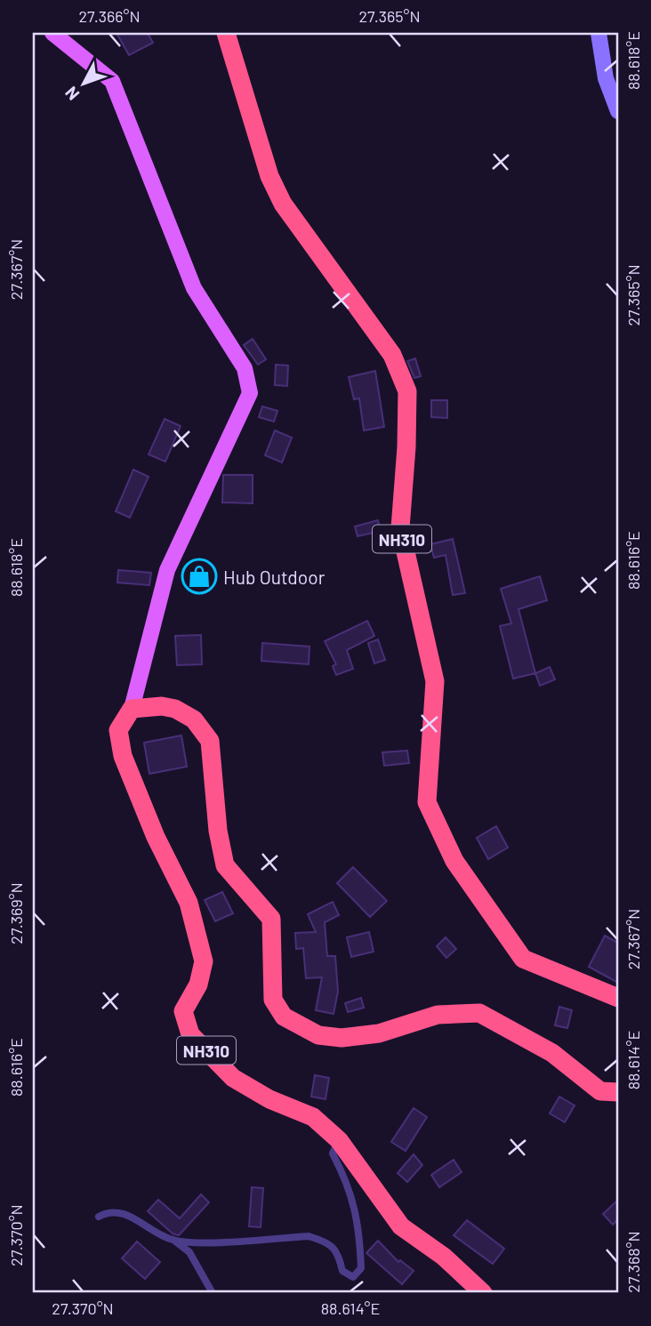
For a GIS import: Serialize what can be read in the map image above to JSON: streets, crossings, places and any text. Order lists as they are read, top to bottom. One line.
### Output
{"streets":{"highway":["NH310"]},"places":{"shop":["Hub Outdoor"]},"north":"bottom left","coordinates":["27.366°N","27.365°N","88.618°E","27.367°N","88.616°E","27.369°N","88.614°E","27.370°N","27.368°N"]}
